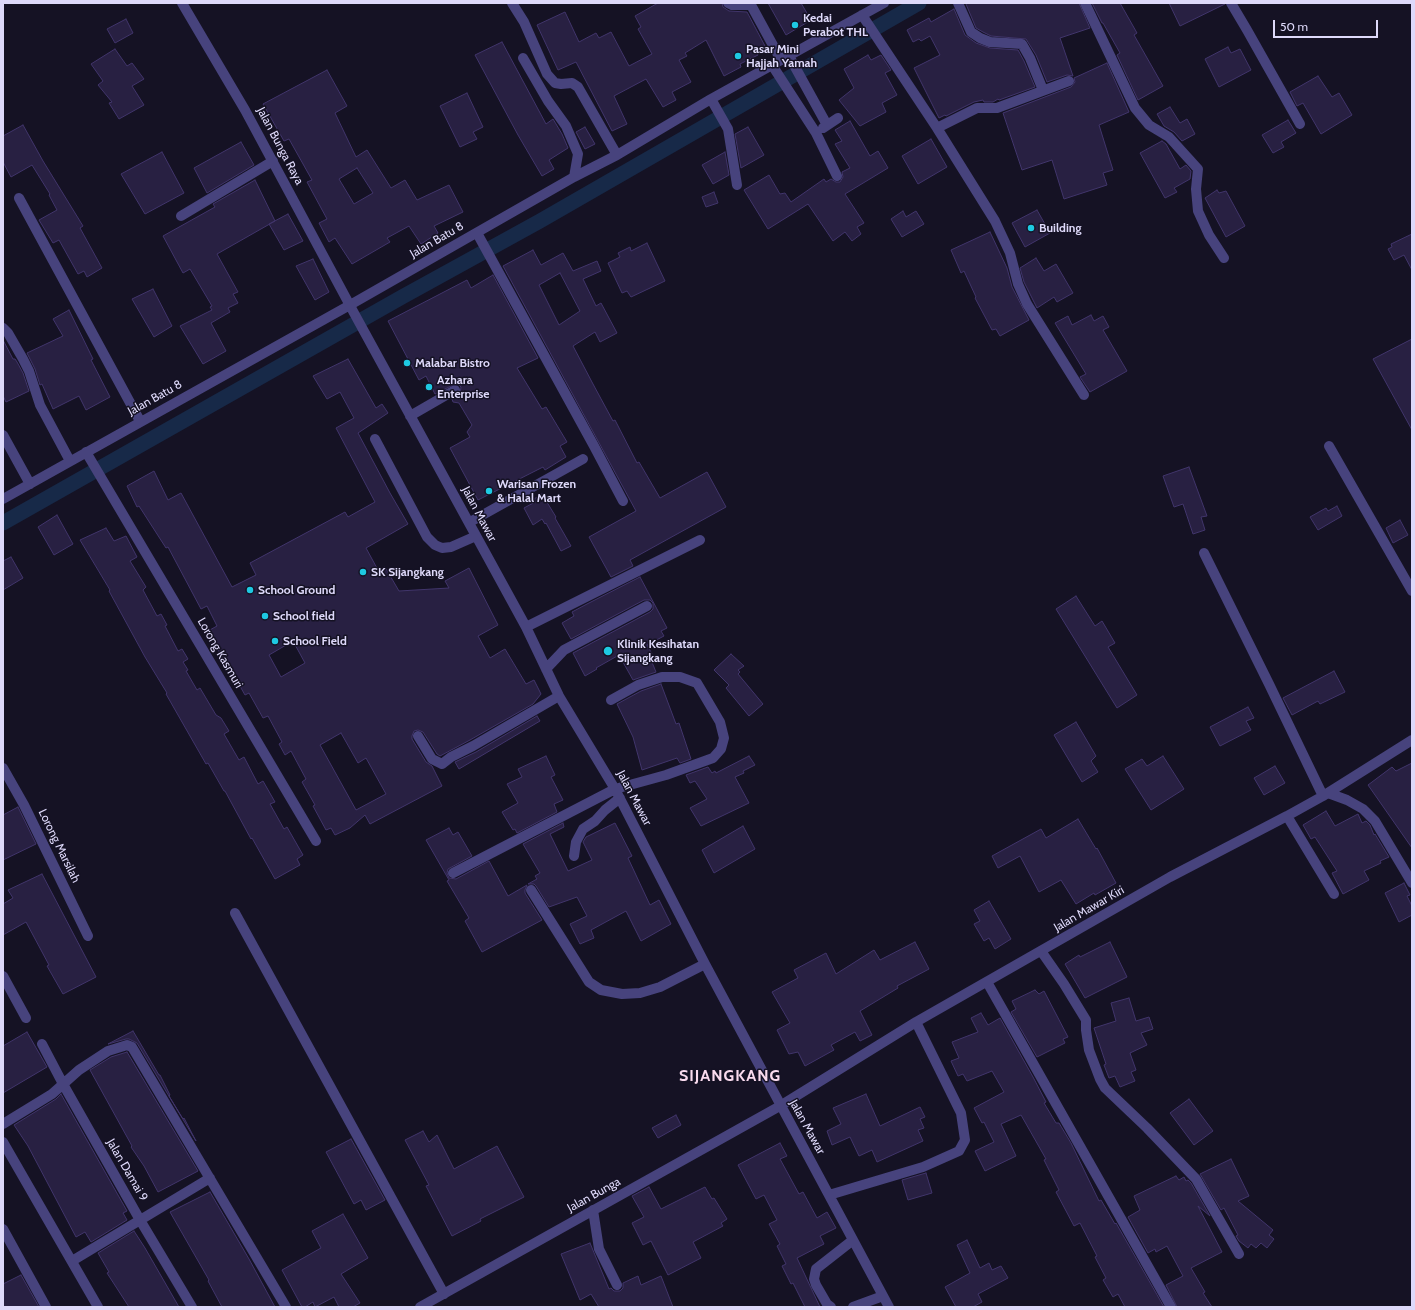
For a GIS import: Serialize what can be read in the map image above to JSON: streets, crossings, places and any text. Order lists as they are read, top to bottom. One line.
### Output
{"streets":{"street":["Jalan Bunga Raya","Jalan Batu 8","Jalan Mawar","Lorong Kasmuri","Lorong Marsilah","Jalan Mawar Kiri","Jalan Damai 9","Jalan Bunga"]},"crossings":[["Jalan Bunga Raya","Jalan Batu 8"],["Jalan Bunga Raya","Jalan Mawar"],["Jalan Batu 8","Jalan Mawar"],["Jalan Batu 8","Lorong Kasmuri"],["Jalan Mawar","Jalan Mawar Kiri"],["Jalan Mawar","Jalan Bunga"],["Jalan Mawar Kiri","Jalan Bunga"]],"districts":["SIJANGKANG"],"places":["Kedai Perabot THL","Pasar Mini Hajjah Yamah","Building","Malabar Bistro","Azhara Enterprise","Warisan Frozen & Halal Mart","SK Sijangkang","School Ground","School field","School Field","Klinik Kesihatan Sijangkang"],"scale_bar":"50 m"}
